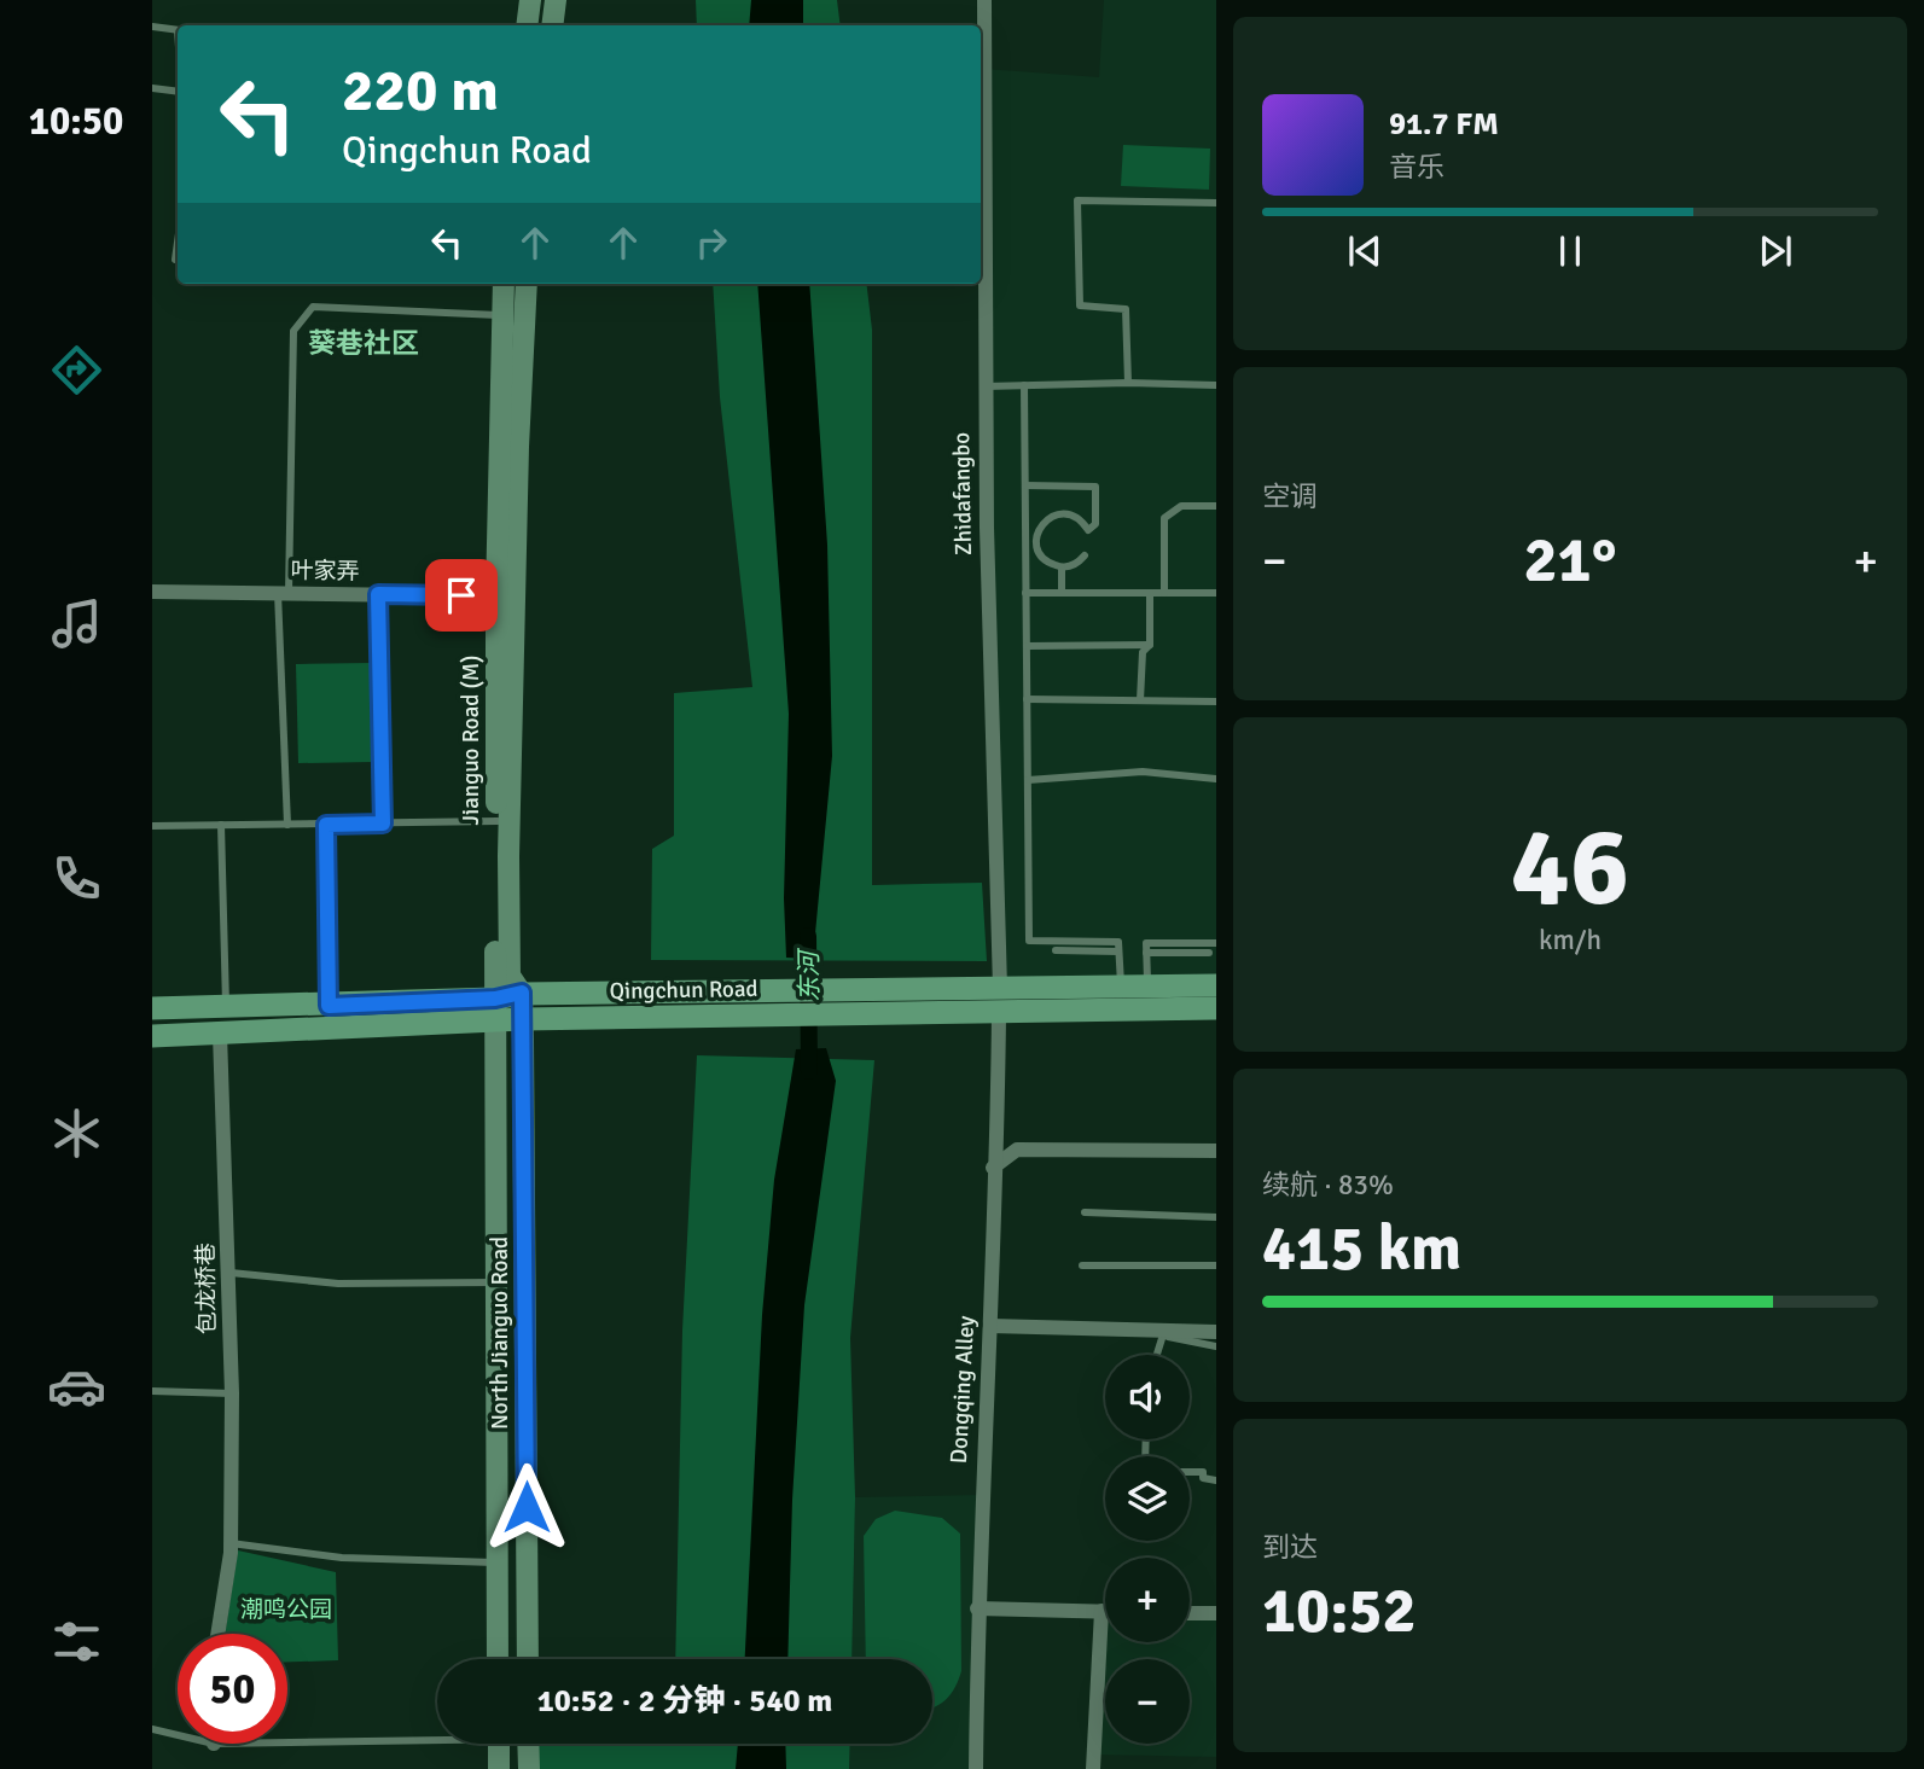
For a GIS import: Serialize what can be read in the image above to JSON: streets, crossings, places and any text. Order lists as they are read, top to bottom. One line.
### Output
{"streets":{"main road":["Jianguo Road (M)","Qingchun Road","North Jianguo Road"],"street":["Zhidafangbo","叶家弄","包龙桥巷","Dongqing Alley"]},"crossings":[["Zhidafangbo","Qingchun Road"],["叶家弄","Jianguo Road (M)"],["Jianguo Road (M)","Qingchun Road"],["Jianguo Road (M)","North Jianguo Road"],["Qingchun Road","包龙桥巷"],["Qingchun Road","North Jianguo Road"],["Qingchun Road","Dongqing Alley"]],"districts":["葵巷社区"],"water":["东河"],"parks":["潮鸣公园"],"page":{"tabs":"10:50","turn":["220 m","Qingchun Road"],"song":["91.7 FM","音乐"],"tile":["空调",["46","km/h"],["续航 · 83%","415 km"],["到达","10:52"]],"heat":["−","21°","+"],"map_buttons":["+","−"],"limit":"50","trip":"10:52 · 2 分钟 · 540 m"}}
